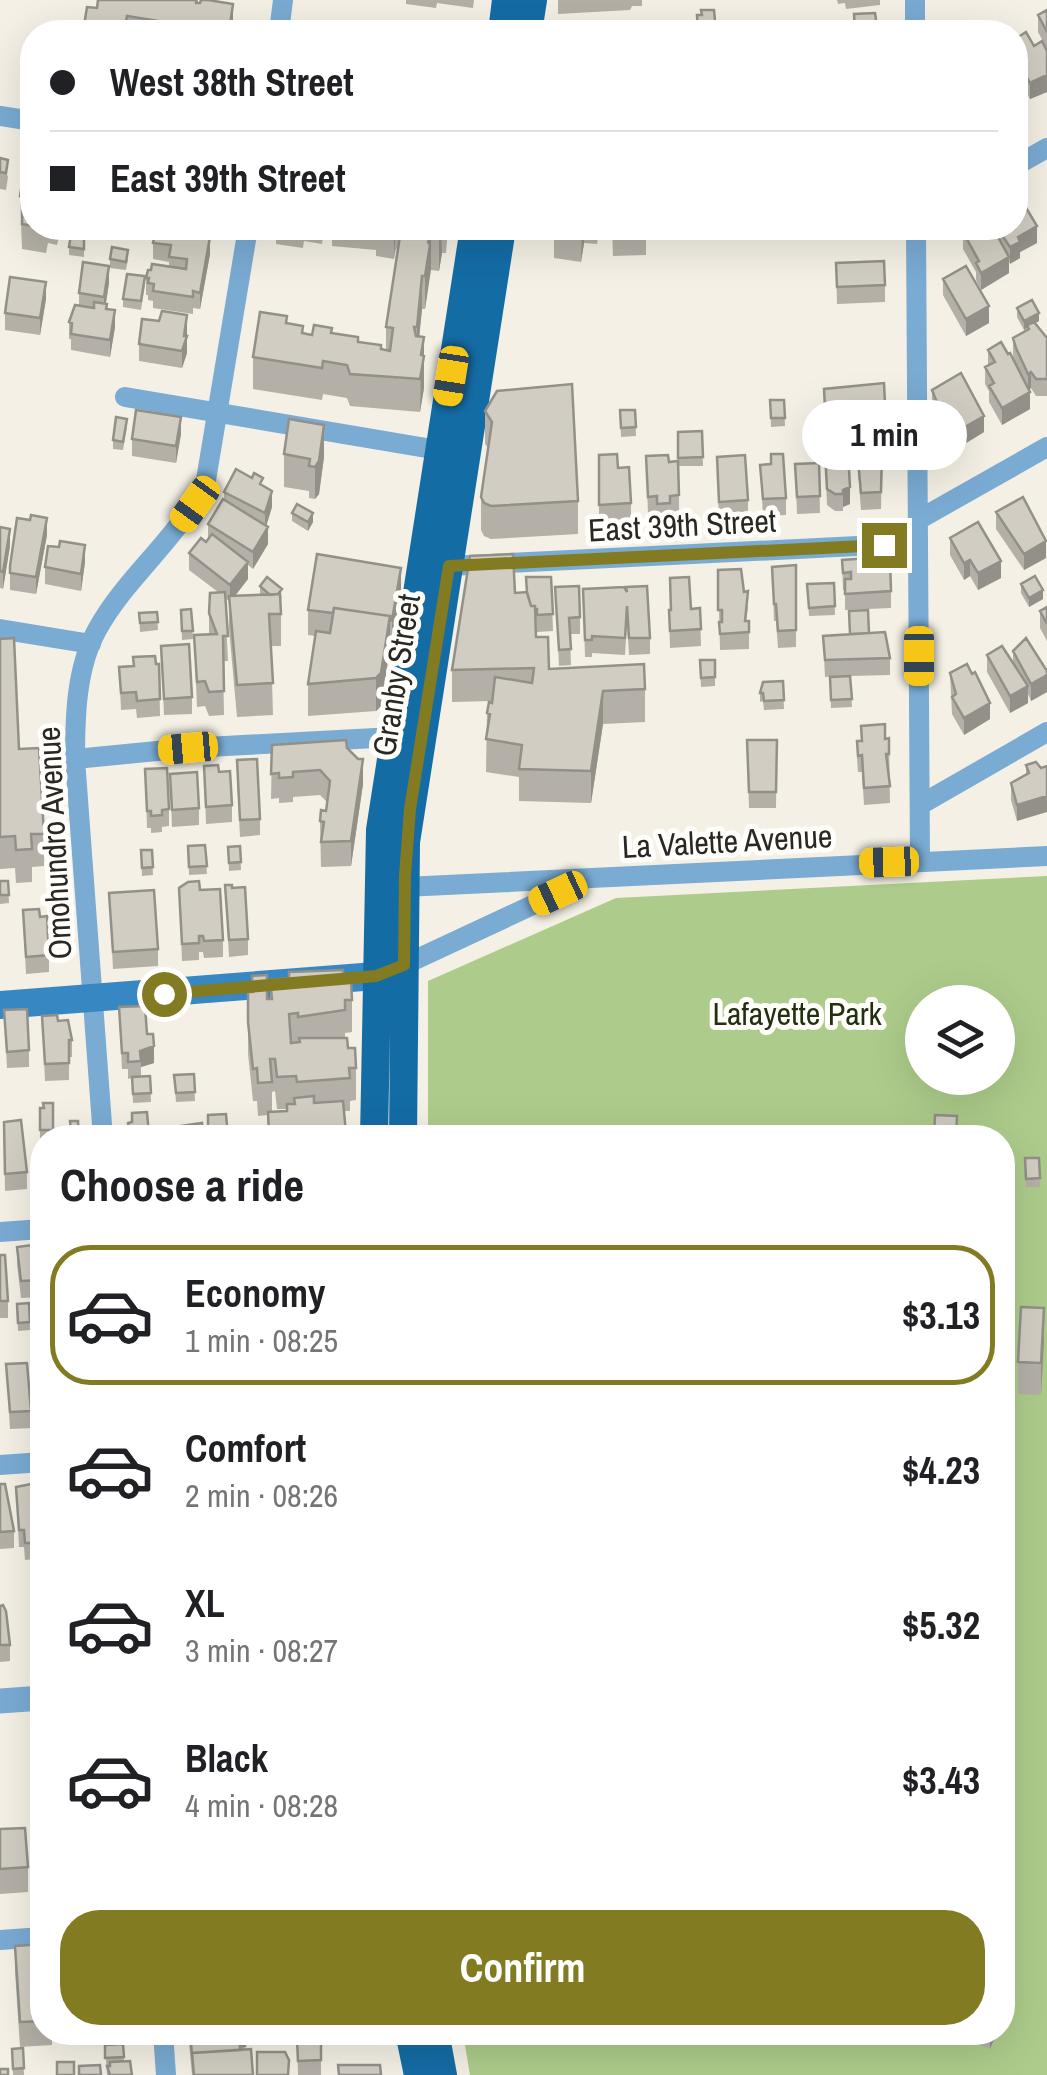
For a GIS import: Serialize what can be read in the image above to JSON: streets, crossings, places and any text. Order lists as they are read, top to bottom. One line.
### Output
{"streets":{"main road":["Granby Street"],"street":["East 39th Street","La Valette Avenue","Omohundro Avenue"]},"crossings":[["East 39th Street","Granby Street"],["Granby Street","La Valette Avenue"]],"parks":["Lafayette Park"],"page":{"banner":["West 38th Street","East 39th Street"],"bubble":"1 min","heading":"Choose a ride","list":[{"name":"Economy","note":"1 min · 08:25","value":"$3.13"},{"name":"Comfort","note":"2 min · 08:26","value":"$4.23"},{"name":"XL","note":"3 min · 08:27","value":"$5.32"},{"name":"Black","note":"4 min · 08:28","value":"$3.43"}],"buttons":"Confirm"}}
